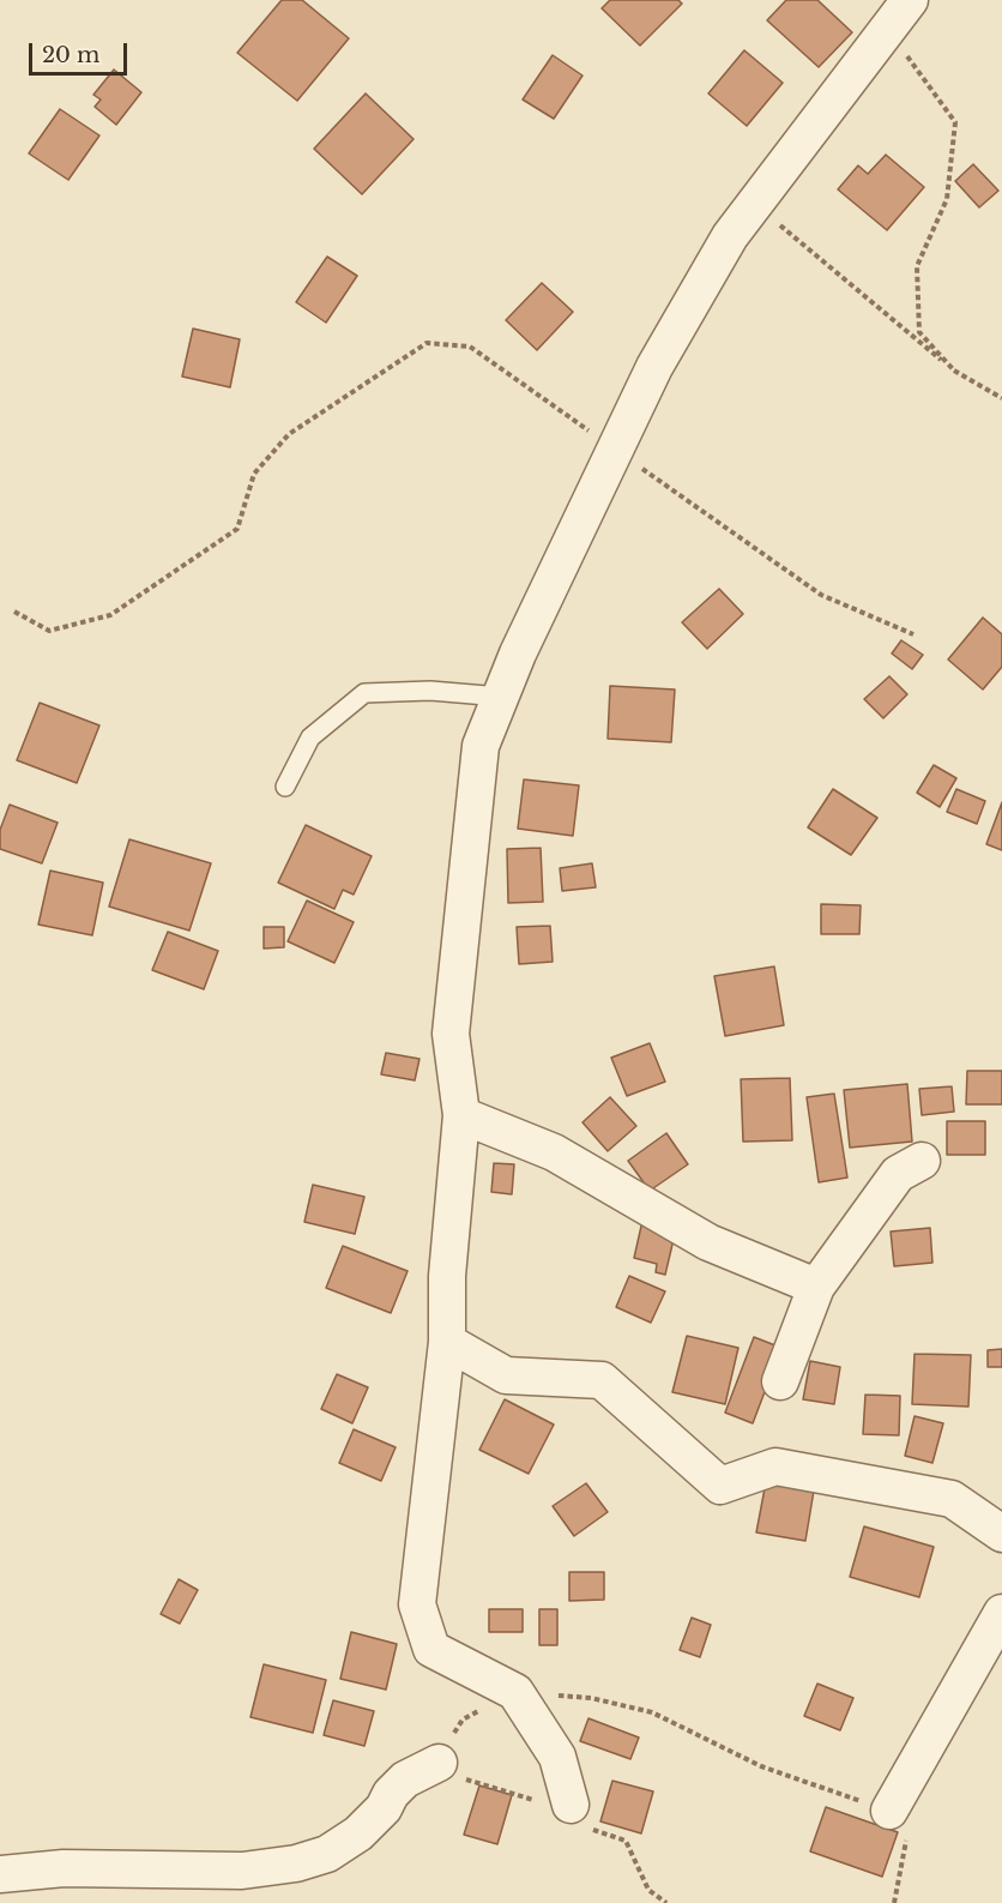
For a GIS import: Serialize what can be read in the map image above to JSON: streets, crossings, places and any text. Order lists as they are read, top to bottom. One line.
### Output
{"scale_bar":"20 m"}
